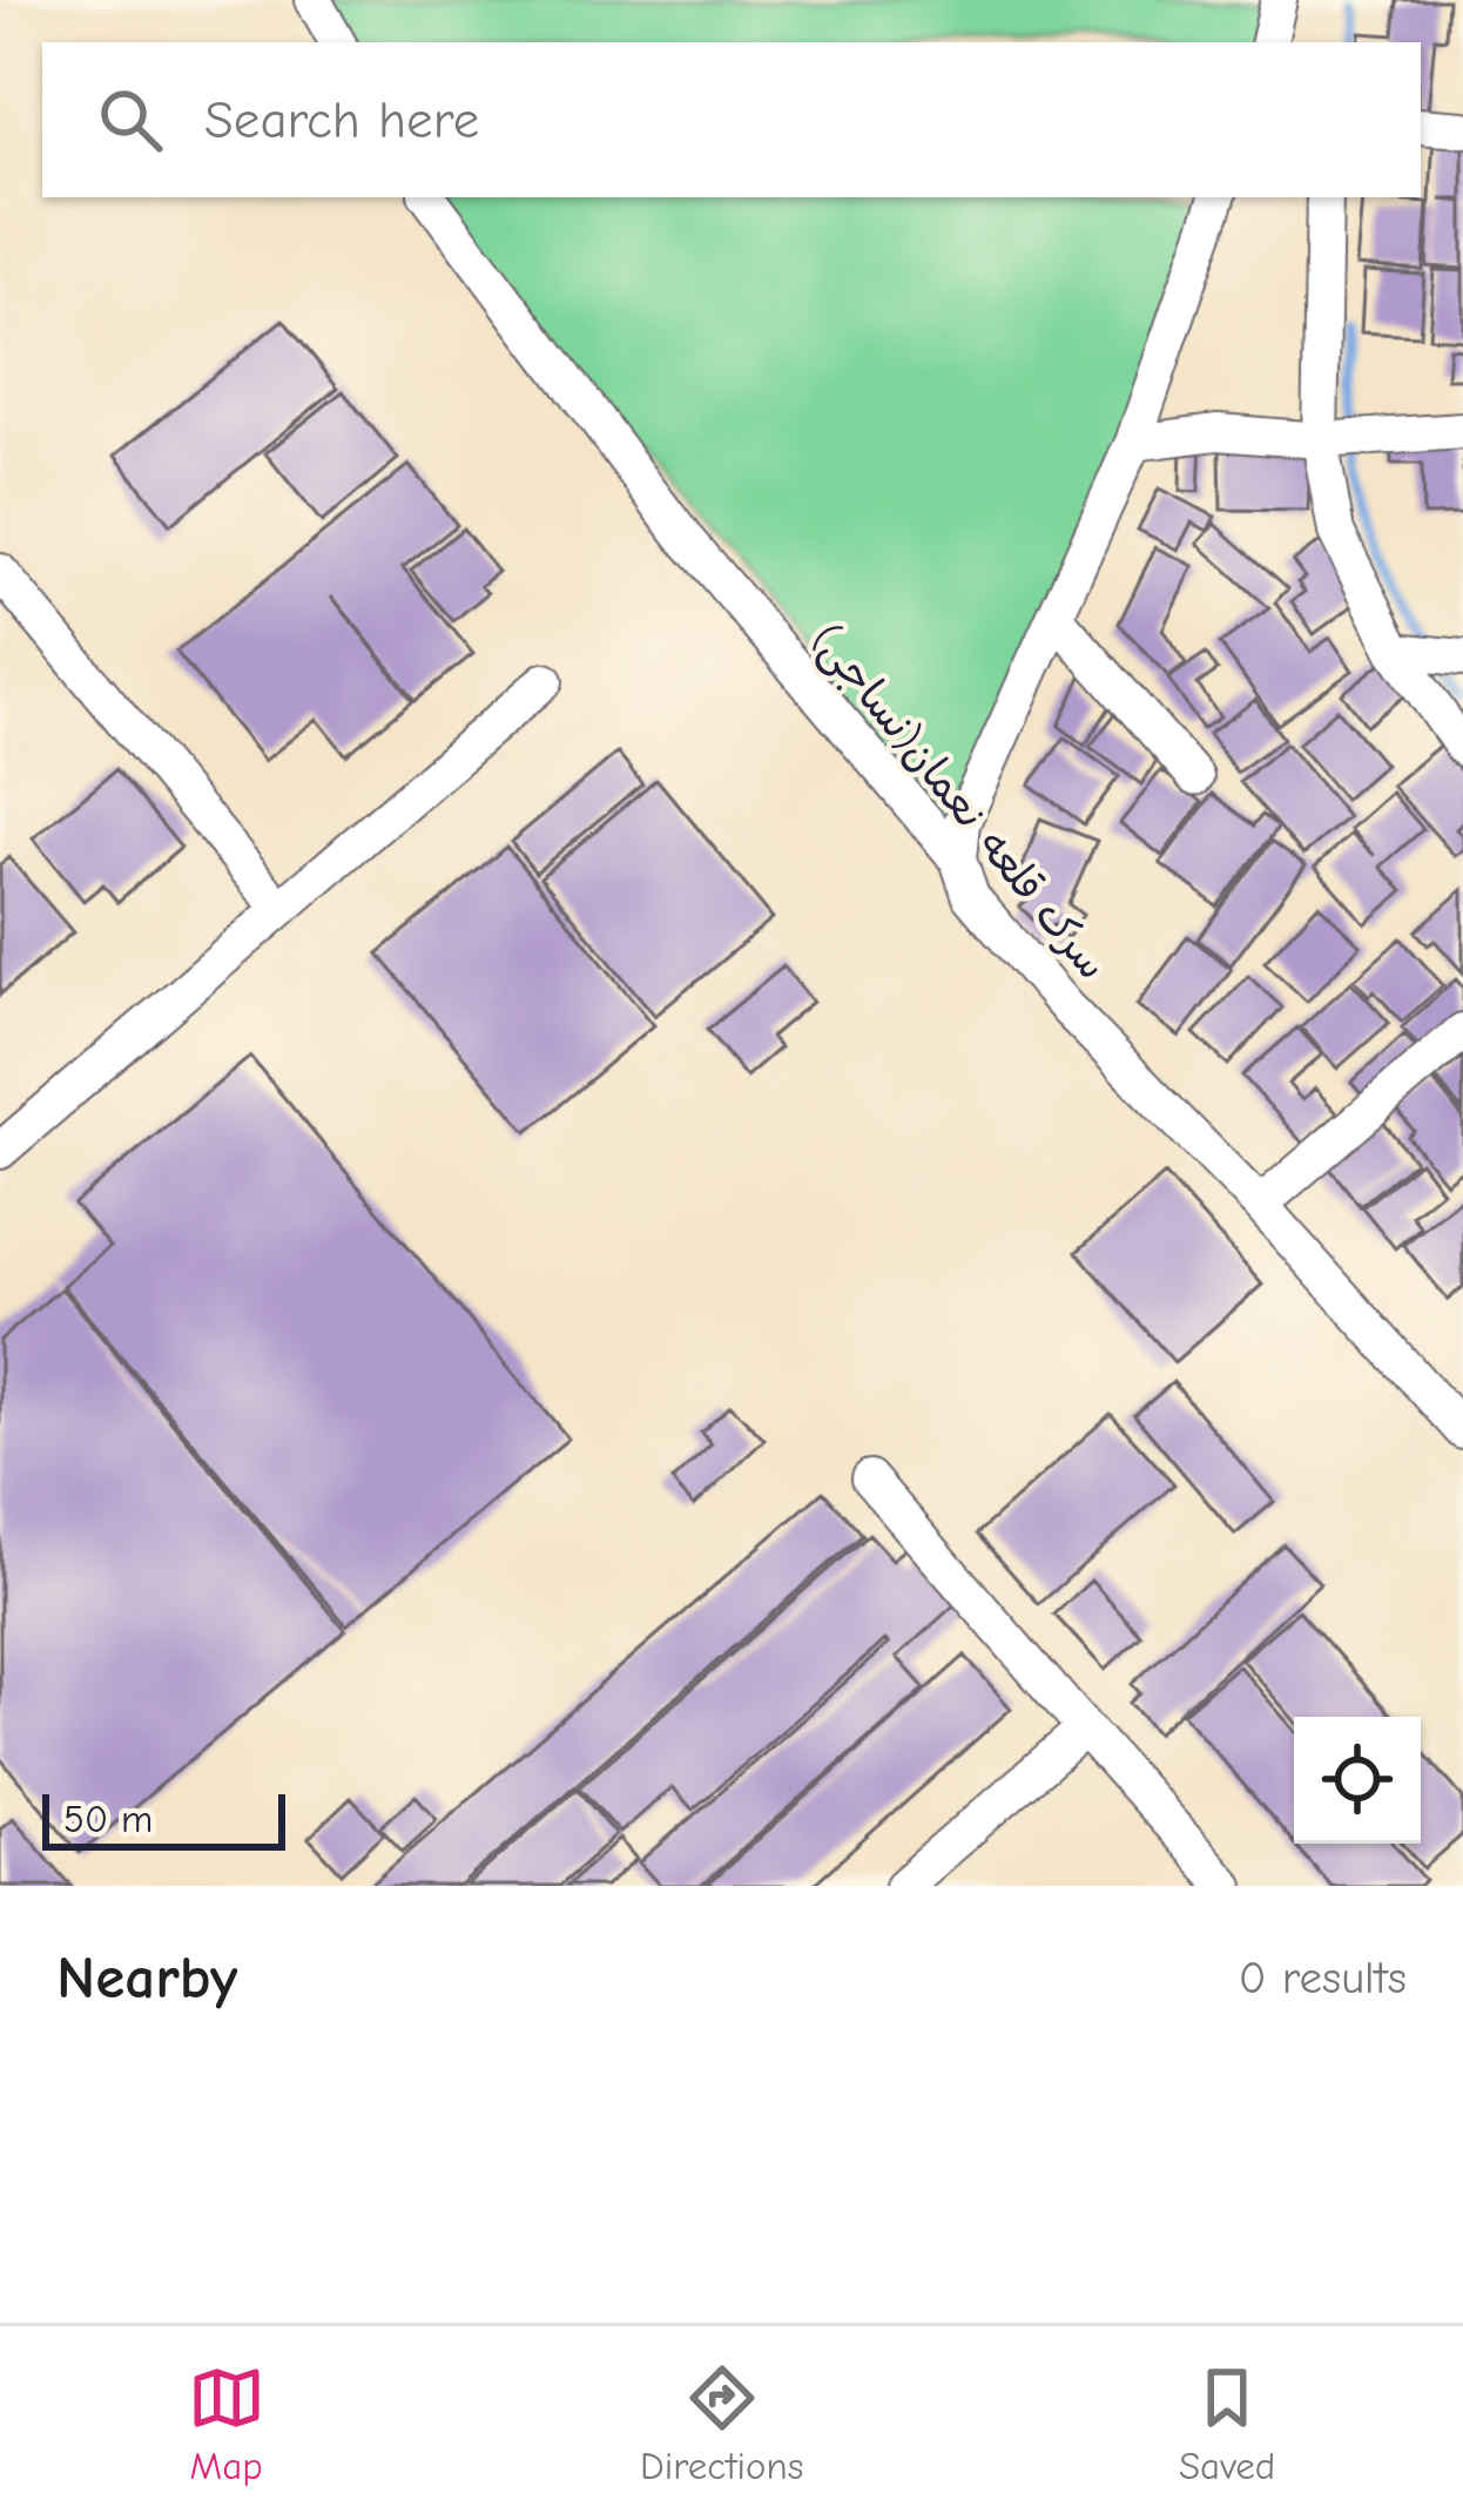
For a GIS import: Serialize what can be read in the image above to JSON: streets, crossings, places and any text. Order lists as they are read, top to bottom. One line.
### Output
{"streets":{"street":["سرک قلعه نعمان(نساجی)"]},"scale_bar":"50 m","page":{"search":"Search here","scale":"50 m","heading":["Nearby","0 results"],"nav":["Map","Directions","Saved"]}}
